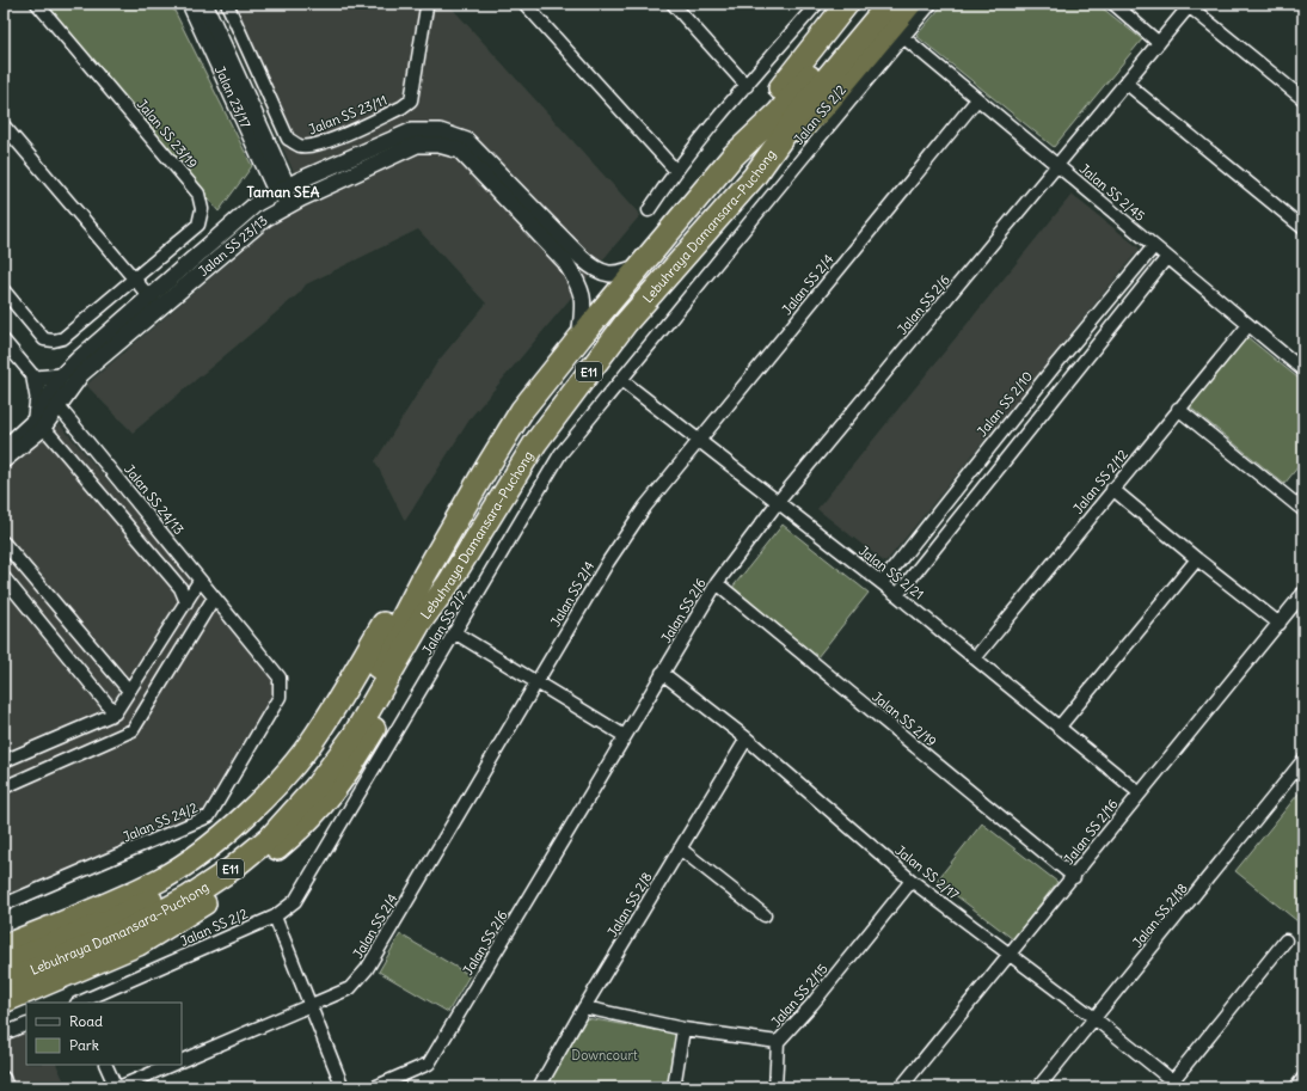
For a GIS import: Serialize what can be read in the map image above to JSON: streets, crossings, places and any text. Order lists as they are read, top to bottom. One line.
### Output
{"streets":{"highway":["Lebuhraya Damansara–Puchong","E11"],"street":["Jalan 23/17","Jalan SS 23/11","Jalan SS 2/2","Jalan SS 23/19","Jalan SS 2/45","Jalan SS 23/13","Jalan SS 2/4","Jalan SS 2/6","Jalan SS 2/10","Jalan SS 2/12","Jalan SS 24/13","Jalan SS 2/21","Jalan SS 2/19","Jalan SS 24/2","Jalan SS 2/16","Jalan SS 2/17","Jalan SS 2/8","Jalan SS 2/18","Jalan SS 2/15"]},"crossings":[["Jalan 23/17","Jalan SS 23/13"],["Jalan SS 2/2","Jalan SS 2/45"],["Jalan SS 2/2","Jalan SS 2/21"],["Jalan SS 2/45","Jalan SS 2/4"],["Jalan SS 2/45","Jalan SS 2/6"],["Jalan SS 2/45","Jalan SS 2/10"],["Jalan SS 2/45","Jalan SS 2/12"],["Lebuhraya Damansara–Puchong","Jalan SS 23/13"],["Jalan SS 23/13","Jalan SS 24/13"],["Jalan SS 2/4","Jalan SS 2/21"],["Jalan SS 2/6","Jalan SS 2/21"],["Jalan SS 2/6","Jalan SS 2/19"],["Jalan SS 2/6","Jalan SS 2/17"],["Jalan SS 2/10","Jalan SS 2/21"],["Jalan SS 2/12","Jalan SS 2/21"],["Jalan SS 24/13","Jalan SS 24/2"],["Jalan SS 2/21","Jalan SS 2/16"],["Jalan SS 2/19","Jalan SS 2/16"],["Jalan SS 2/16","Jalan SS 2/17"],["Jalan SS 2/17","Jalan SS 2/8"],["Jalan SS 2/17","Jalan SS 2/18"],["Jalan SS 2/17","Jalan SS 2/15"],["Jalan SS 2/8","Jalan SS 2/15"]],"districts":["Taman SEA"],"parks":["Downcourt"],"legend":["Road","Park"]}
